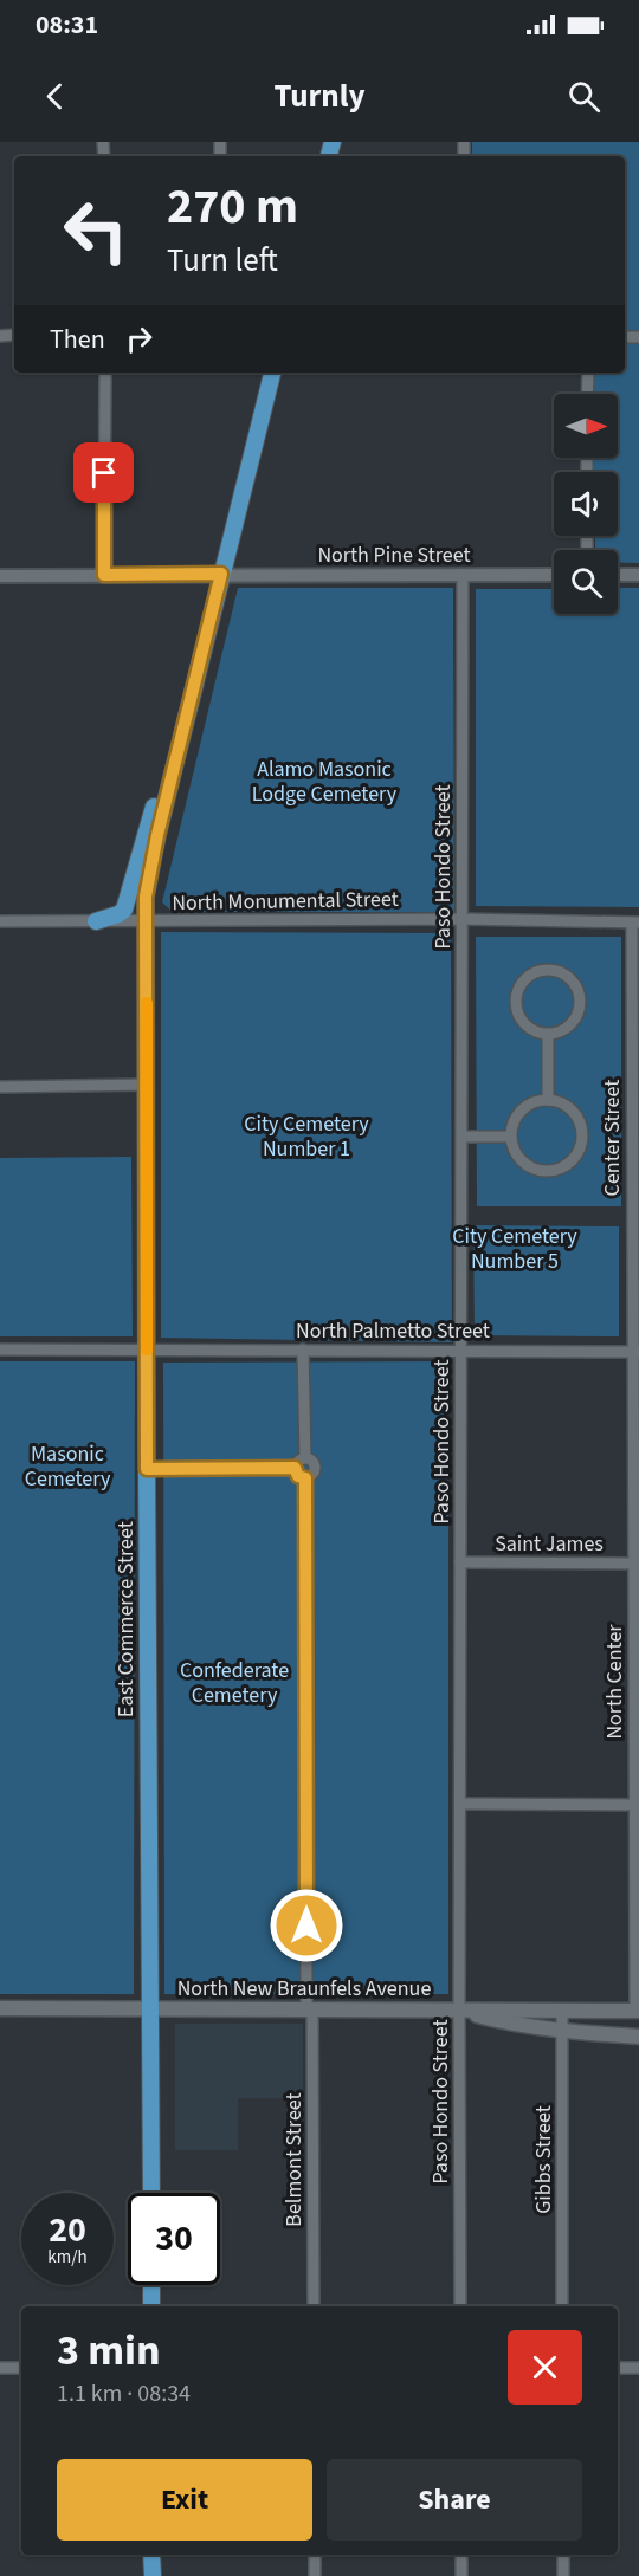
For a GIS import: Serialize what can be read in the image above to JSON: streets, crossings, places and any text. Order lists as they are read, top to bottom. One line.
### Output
{"streets":{"main road":["East Commerce Street","North New Braunfels Avenue"],"street":["North Pine Street","Paso Hondo Street","North Monumental Street","Center Street","North Palmetto Street","Saint James","North Center","Belmont Street","Gibbs Street"]},"crossings":[["North Pine Street","Paso Hondo Street"],["North Pine Street","East Commerce Street"],["Paso Hondo Street","North Monumental Street"],["Paso Hondo Street","North Palmetto Street"],["Paso Hondo Street","Saint James"],["Paso Hondo Street","North New Braunfels Avenue"],["North Monumental Street","Center Street"],["North Monumental Street","East Commerce Street"],["Center Street","North Palmetto Street"],["Center Street","North Center"],["North Palmetto Street","East Commerce Street"],["North Palmetto Street","North Center"],["Saint James","North Center"],["East Commerce Street","North New Braunfels Avenue"],["North Center","North New Braunfels Avenue"],["North New Braunfels Avenue","Belmont Street"],["North New Braunfels Avenue","Gibbs Street"]],"parks":["Alamo Masonic Lodge Cemetery","City Cemetery Number 1","City Cemetery Number 5","Masonic Cemetery","Confederate Cemetery"],"north":"right","page":{"status":"08:31","header":"Turnly","turn":["270 m","Turn left"],"then":"Then","speed":"20 km/h","limit":"30","heading":["3 min","1.1 km · 08:34"],"buttons":["Exit","Share"]}}
